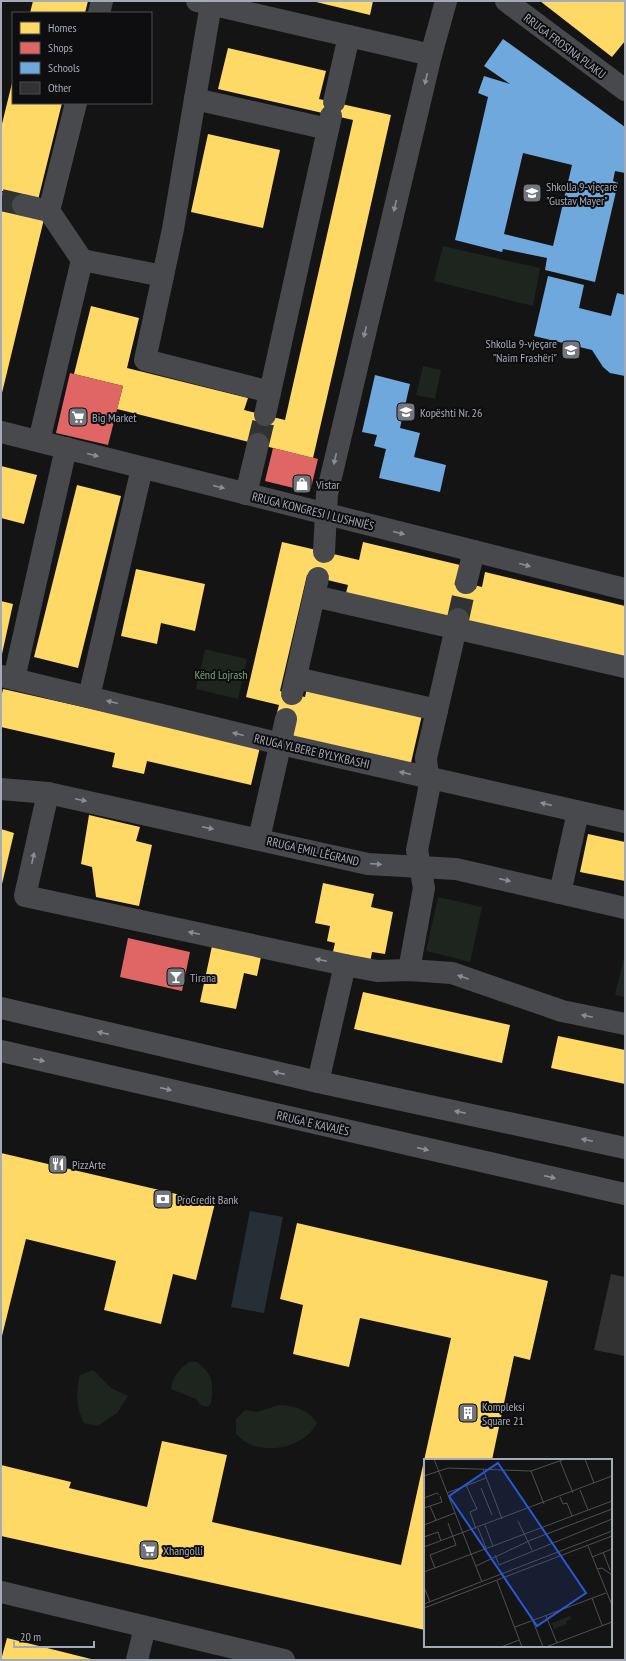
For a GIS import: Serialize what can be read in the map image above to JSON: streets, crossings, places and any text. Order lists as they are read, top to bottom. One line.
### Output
{"streets":{"main road":["RRUGA E KAVAJËS"],"street":["RRUGA FROSINA PLAKU","RRUGA KONGRESI I LUSHNJËS","RRUGA YLBERE BYLYKBASHI","RRUGA EMIL LËGRAND"]},"parks":["Kënd Lojrash"],"places":{"school or university":["Shkolla 9-vjeçare \"Gustav Mayer\"","Shkolla 9-vjeçare \"Naim Frashëri\"","Kopështi Nr. 26"],"supermarket":["Big Market","Xhangolli"],"shop":["Vistar"],"bar":["Tirana"],"restaurant":["PizzArte"],"bank":["ProCredit Bank"],"building":["Kompleksi Square 21"]},"legend":["Homes","Shops","Schools","Other"],"scale_bar":"20 m"}
